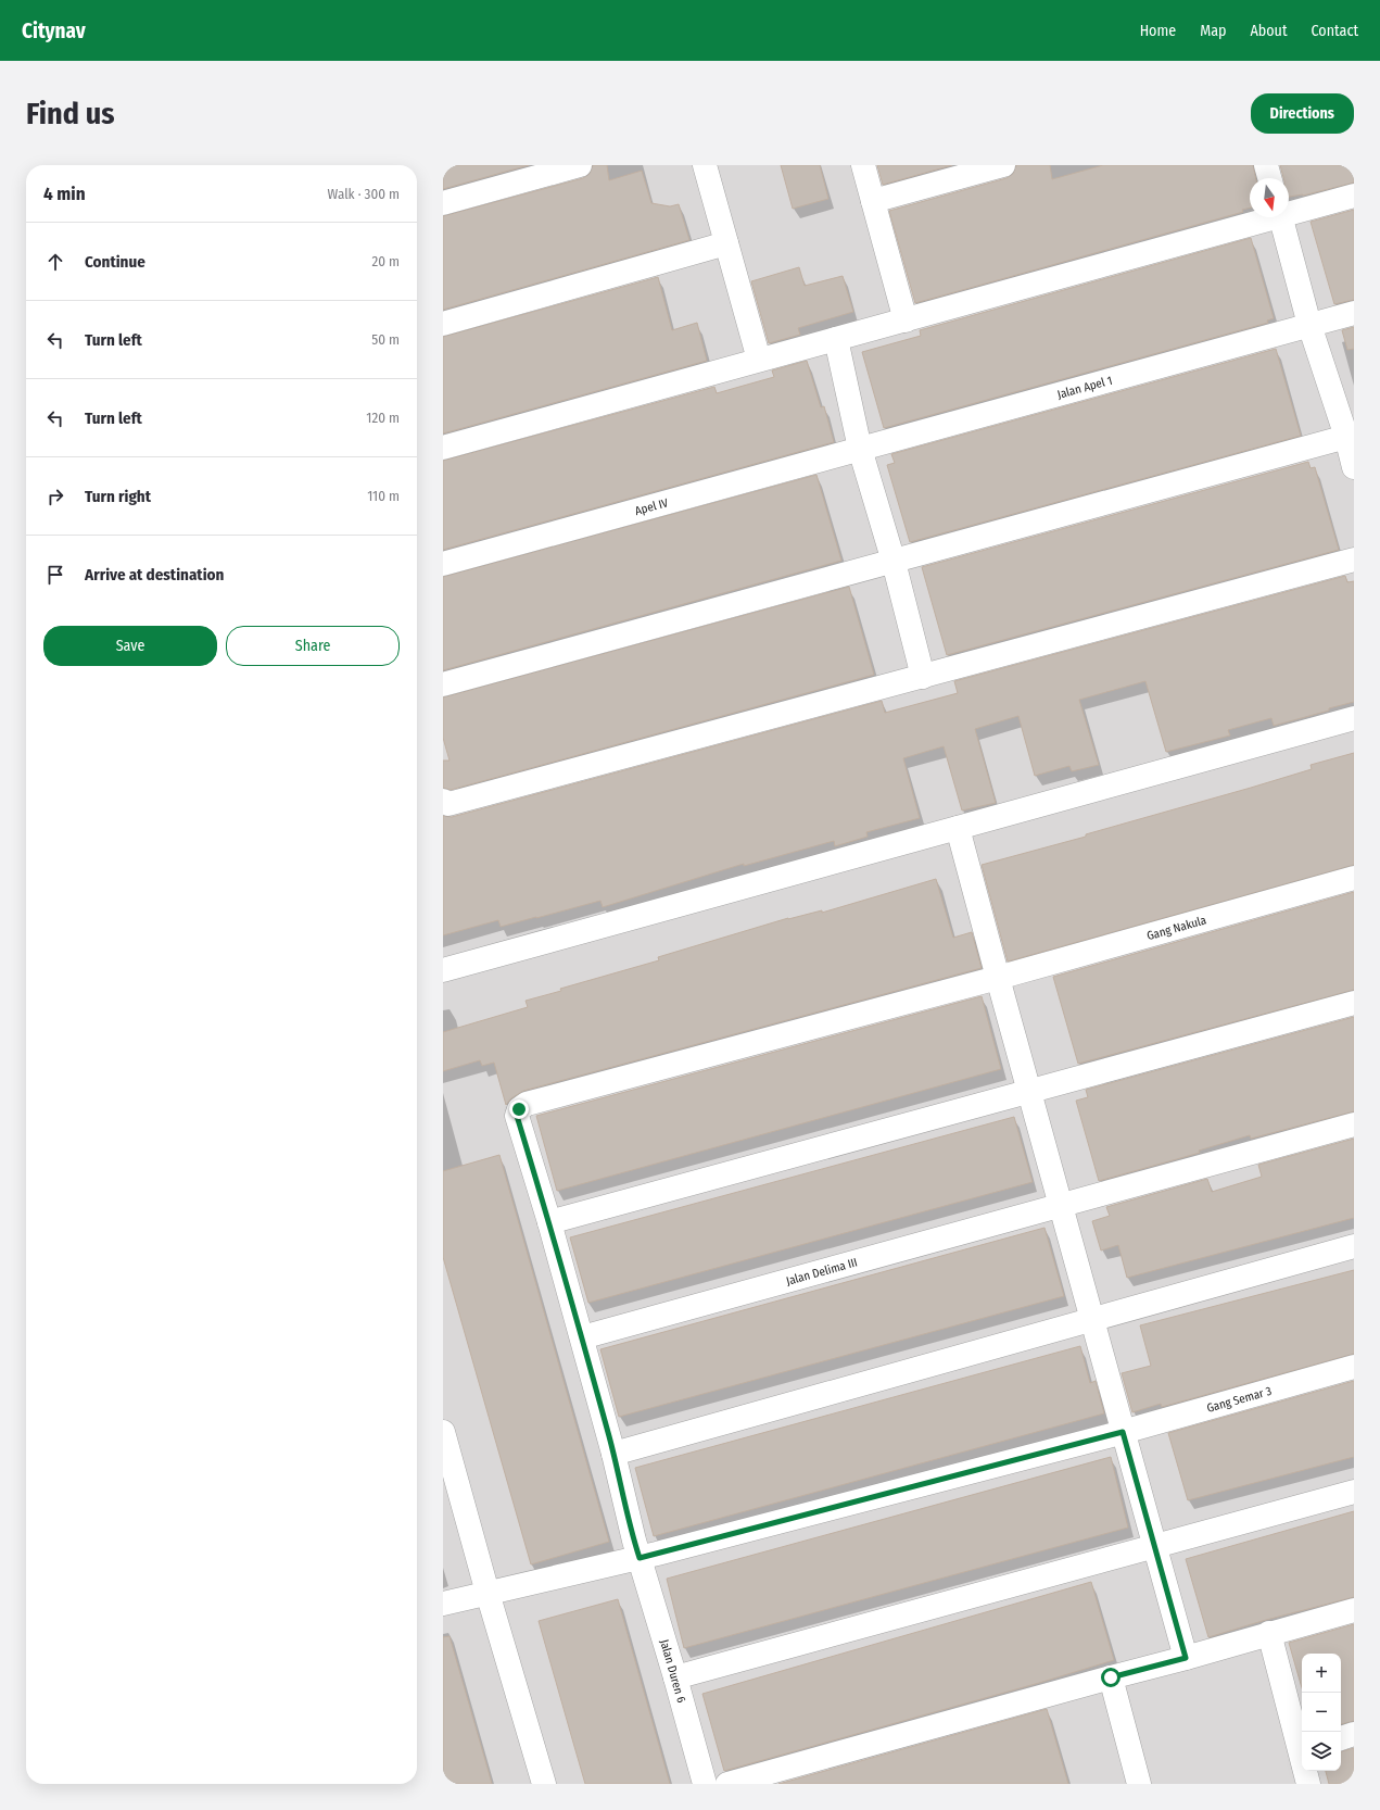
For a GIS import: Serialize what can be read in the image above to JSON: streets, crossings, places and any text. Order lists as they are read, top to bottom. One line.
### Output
{"streets":{"street":["Jalan Apel 1","Apel IV","Gang Nakula","Jalan Delima III","Gang Semar 3","Jalan Duren 6"]},"crossings":[["Jalan Apel 1","Apel IV"],["Gang Nakula","Jalan Duren 6"],["Jalan Delima III","Jalan Duren 6"],["Gang Semar 3","Jalan Duren 6"]],"north":"bottom","page":{"header":"Citynav","nav":["Home","Map","About","Contact"],"buttons":["Directions",["Save","Share"]],"title":"Find us","heading":["4 min","Walk · 300 m"],"list":[["Continue","20 m"],["Turn left","50 m"],["Turn left","120 m"],["Turn right","110 m"],"Arrive at destination"],"map_buttons":["+","−"]}}
